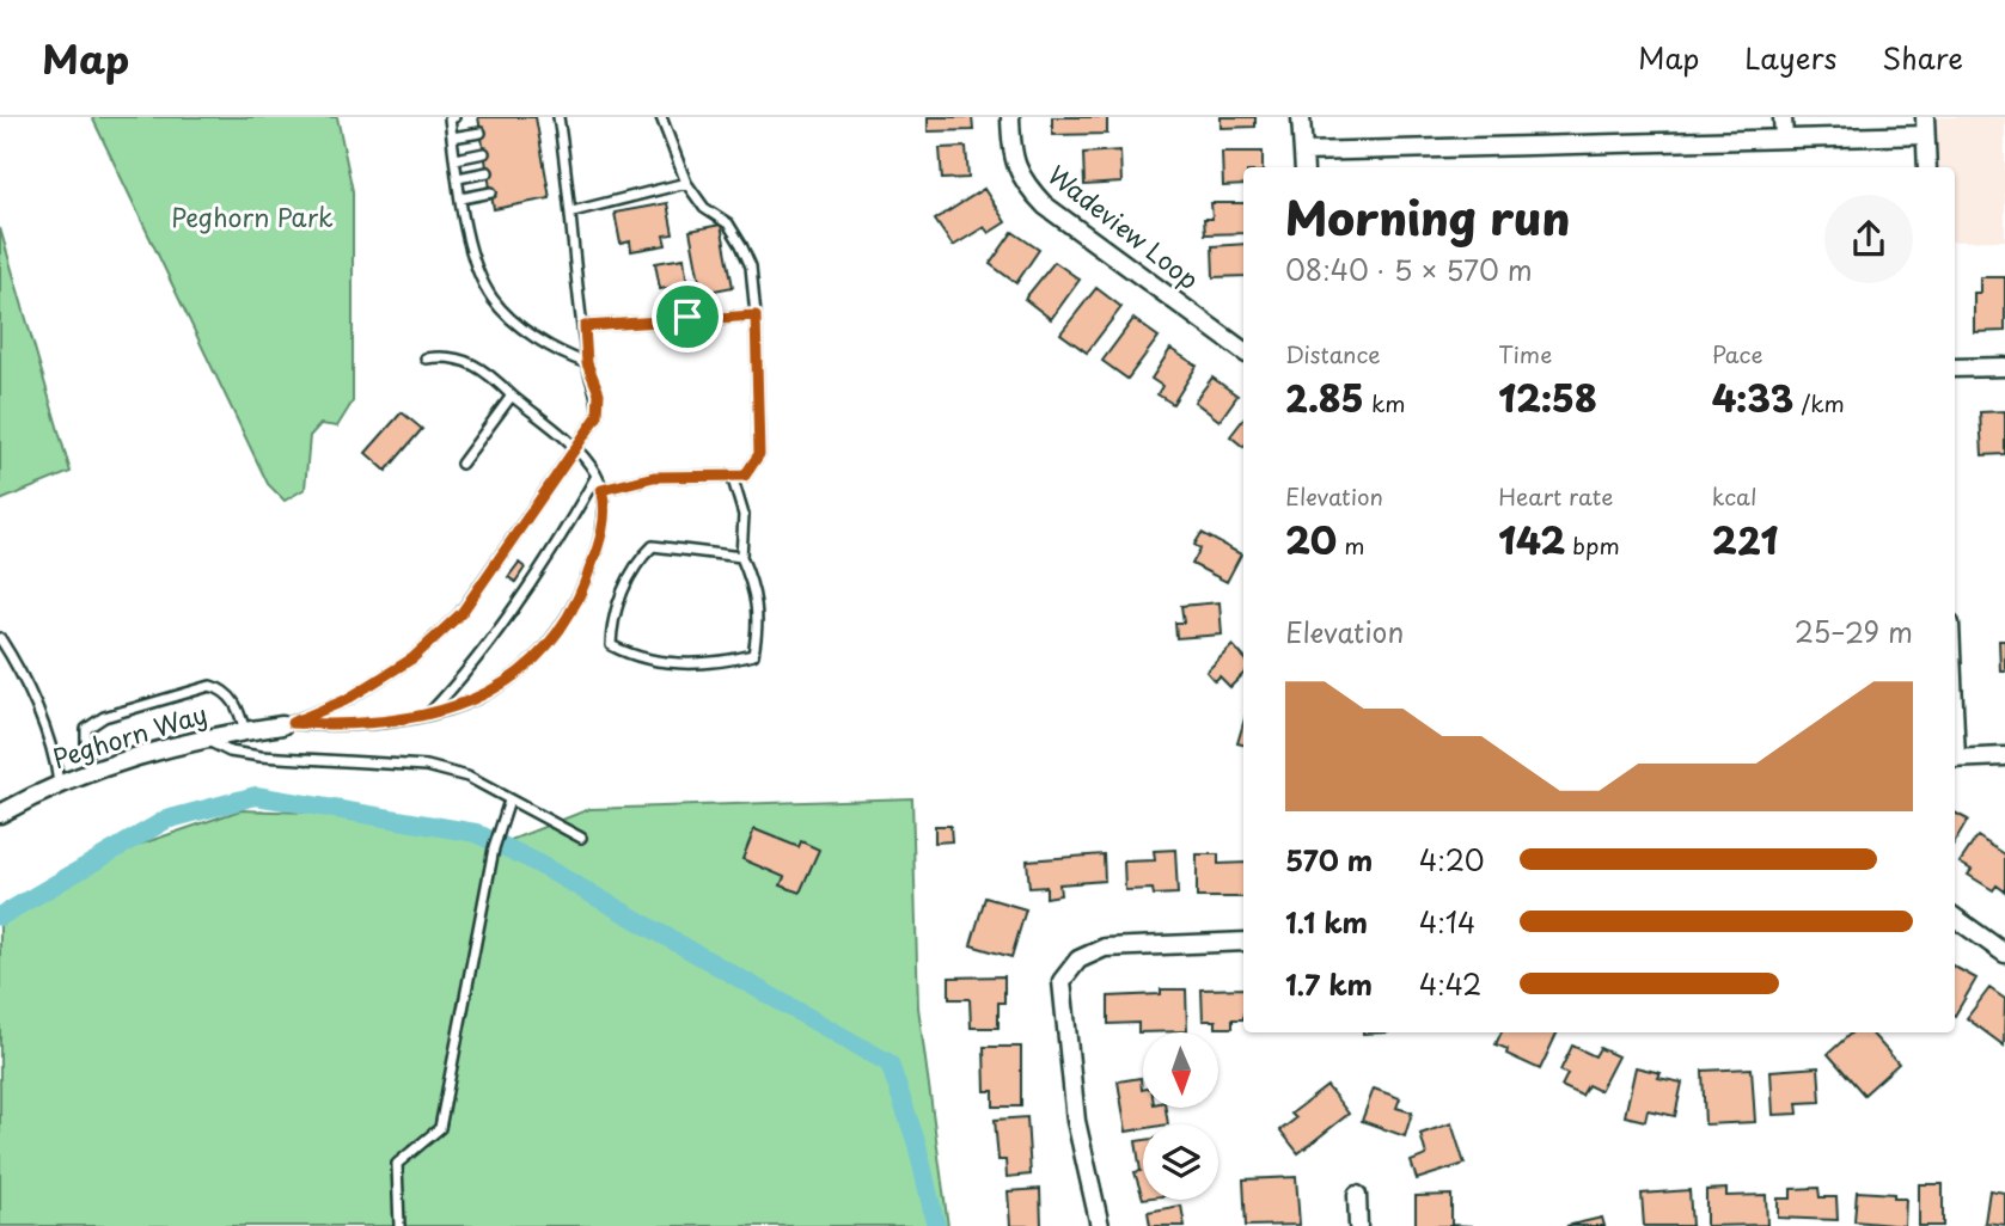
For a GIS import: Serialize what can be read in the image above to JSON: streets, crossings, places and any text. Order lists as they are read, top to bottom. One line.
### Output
{"streets":{"street":["Wadeview Loop","Peghorn Way"]},"parks":["Peghorn Park"],"north":"bottom","page":{"header":"Map","nav":["Map","Layers","Share"],"heading":["Morning run","08:40 · 5 × 570 m"],"stats":[["Distance","2.85 km"],["Time","12:58"],["Pace","4:33 /km"],["Elevation","20 m"],["Heart rate","142 bpm"],["kcal","221"]],"chart":["Elevation","25–29 m"],"list":[{"name":"570 m","note":"4:20"},{"name":"1.1 km","note":"4:14"},{"name":"1.7 km","note":"4:42"}]}}
